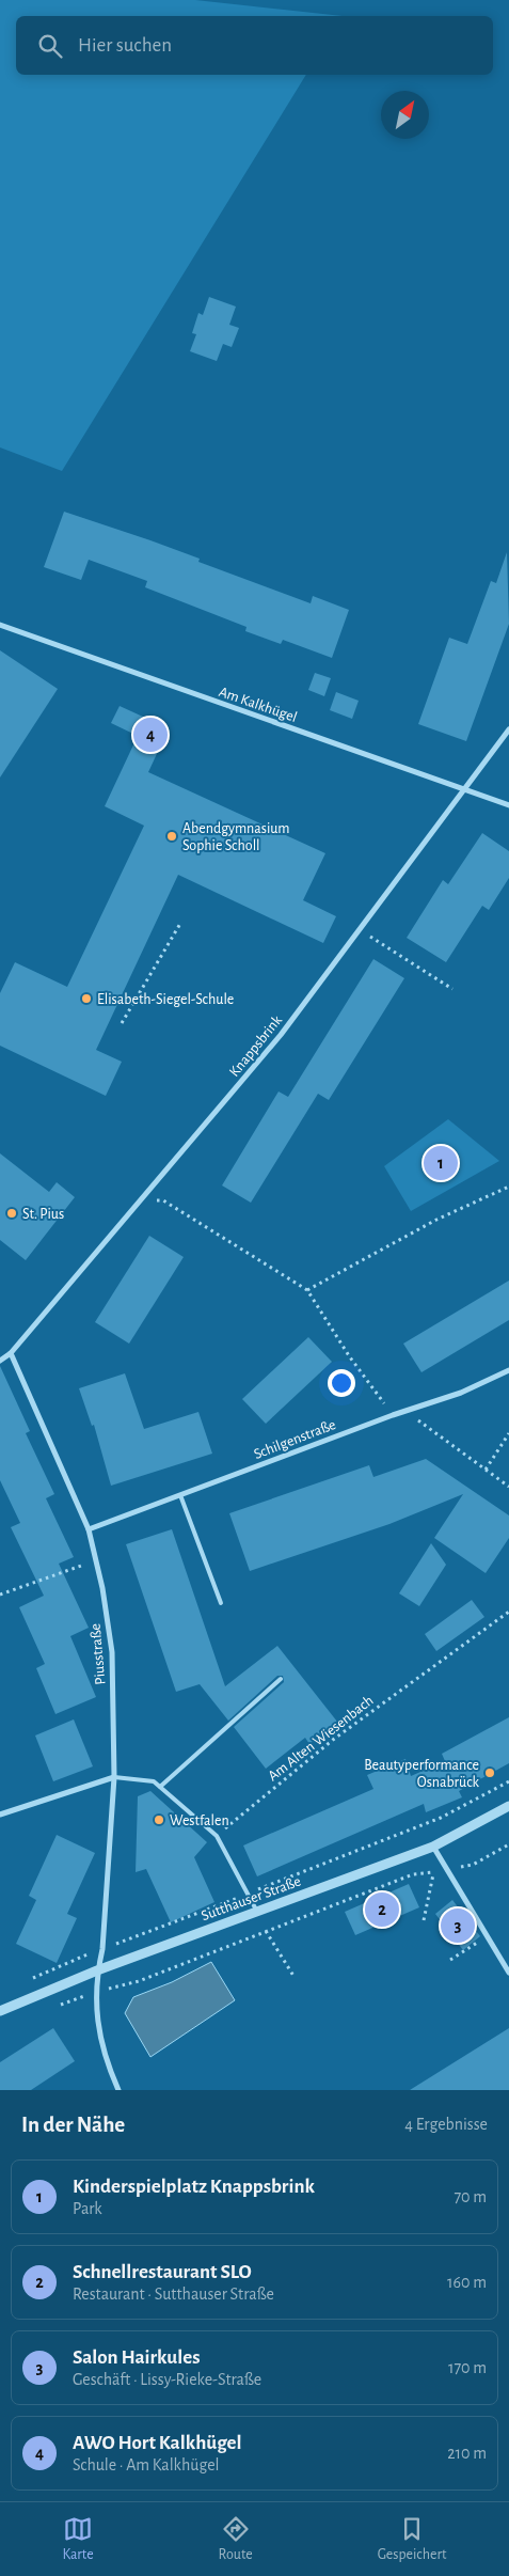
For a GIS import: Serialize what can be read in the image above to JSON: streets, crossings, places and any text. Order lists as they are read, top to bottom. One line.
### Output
{"streets":{"street":["Am Kalkhügel","Knappsbrink","Schilgenstraße","Piusstraße","Sutthauser Straße"],"path":["Am Alten Wiesenbach"]},"crossings":[["Am Kalkhügel","Knappsbrink"],["Knappsbrink","Piusstraße"],["Schilgenstraße","Piusstraße"],["Piusstraße","Sutthauser Straße"]],"places":["Abendgymnasium Sophie Scholl","Elisabeth-Siegel-Schule","St. Pius","Beautyperformance Osnabrück","Westfalen"],"north":"top right","page":{"search":"Hier suchen","pins":["4","1","2","3"],"heading":["In der Nähe","4 Ergebnisse"],"list":[{"mark":"1","name":"Kinderspielplatz Knappsbrink","note":"Park","value":"70 m"},{"mark":"2","name":"Schnellrestaurant SLO","note":"Restaurant · Sutthauser Straße","value":"160 m"},{"mark":"3","name":"Salon Hairkules","note":"Geschäft · Lissy-Rieke-Straße","value":"170 m"},{"mark":"4","name":"AWO Hort Kalkhügel","note":"Schule · Am Kalkhügel","value":"210 m"}],"nav":["Karte","Route","Gespeichert"]}}
